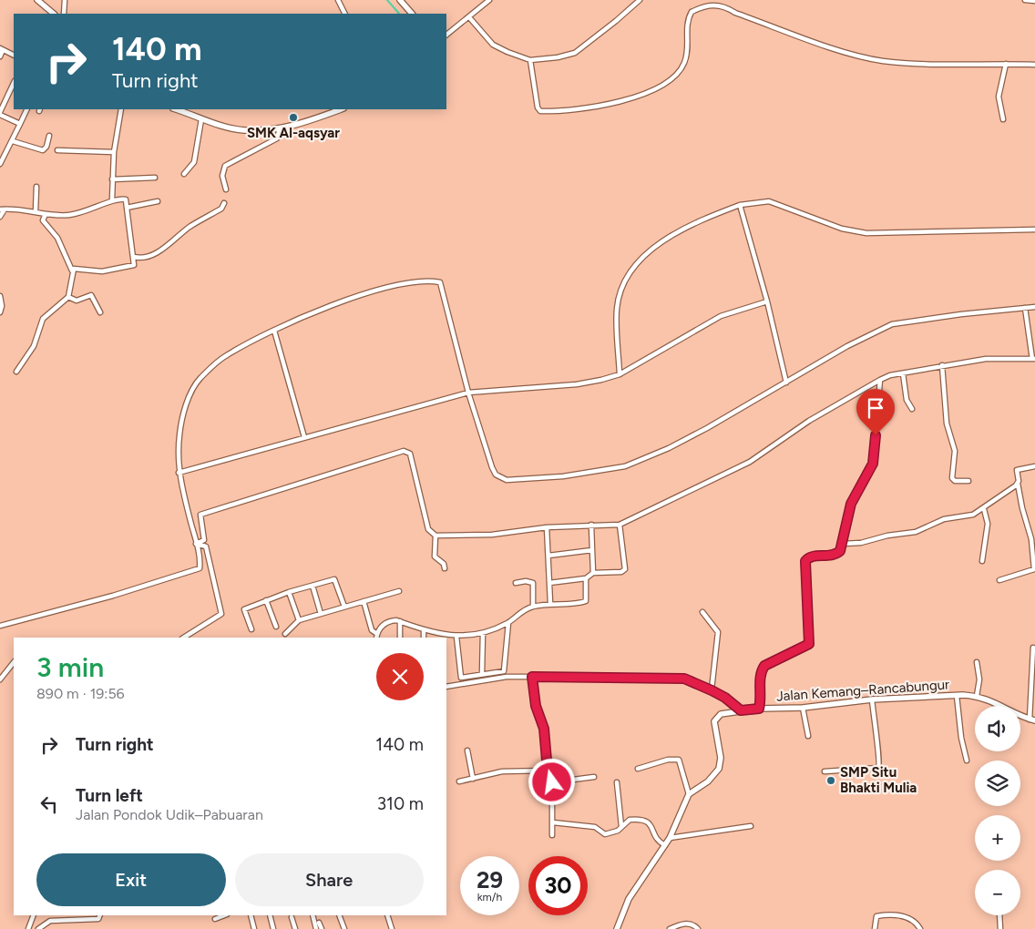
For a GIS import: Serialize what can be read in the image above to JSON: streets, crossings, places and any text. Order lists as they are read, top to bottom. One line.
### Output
{"streets":{"street":["Jalan Kemang–Rancabungur"]},"places":["SMK Al-aqsyar","SMP Situ Bhakti Mulia"],"page":{"turn":["140 m","Turn right"],"heading":["3 min","890 m · 19:56"],"map_buttons":["+","−"],"list":[{"name":"Turn right","value":"140 m"},{"name":"Turn left","note":"Jalan Pondok Udik–Pabuaran","value":"310 m"}],"buttons":["Exit","Share"],"speed":"29 km/h","limit":"30"}}
